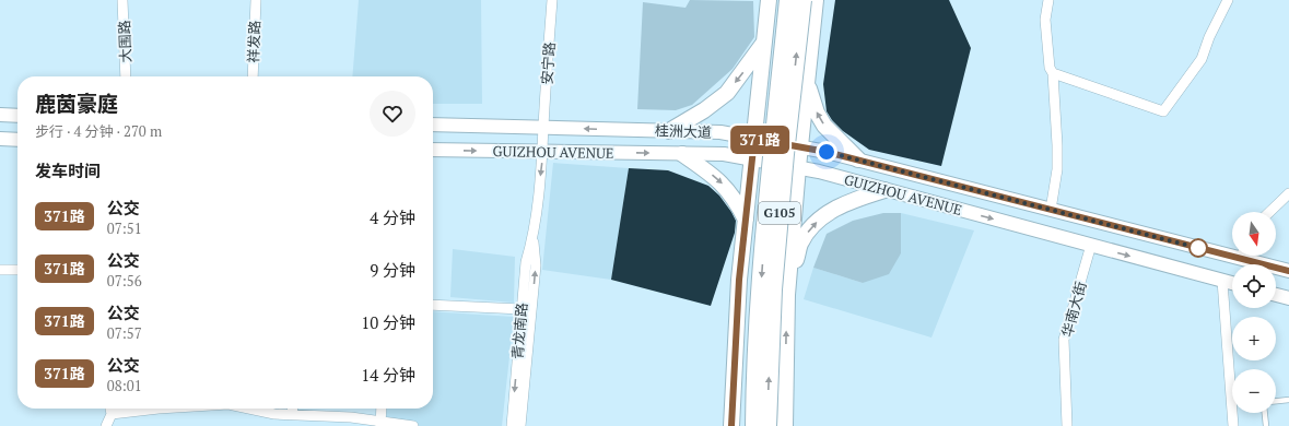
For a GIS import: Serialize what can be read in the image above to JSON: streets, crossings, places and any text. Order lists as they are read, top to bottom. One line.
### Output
{"streets":{"highway":["G105"],"main road":["桂洲大道","GUIZHOU AVENUE"],"street":["大围路","祥发路","安宁路","华南大街","青龙南路"]},"crossings":[["安宁路","桂洲大道"],["安宁路","青龙南路"],["桂洲大道","青龙南路"],["GUIZHOU AVENUE","华南大街"],["GUIZHOU AVENUE","青龙南路"]],"one_way":["GUIZHOU AVENUE"],"lines":["bus line 371路"],"north":"bottom","page":{"on_map":"371路","heading":[["鹿茵豪庭","步行 · 4 分钟 · 270 m"],"发车时间"],"list":[{"mark":"371路","name":"公交","note":"07:51","value":"4 分钟"},{"mark":"371路","name":"公交","note":"07:56","value":"9 分钟"},{"mark":"371路","name":"公交","note":"07:57","value":"10 分钟"},{"mark":"371路","name":"公交","note":"08:01","value":"14 分钟"}],"map_buttons":["+","−"]}}
